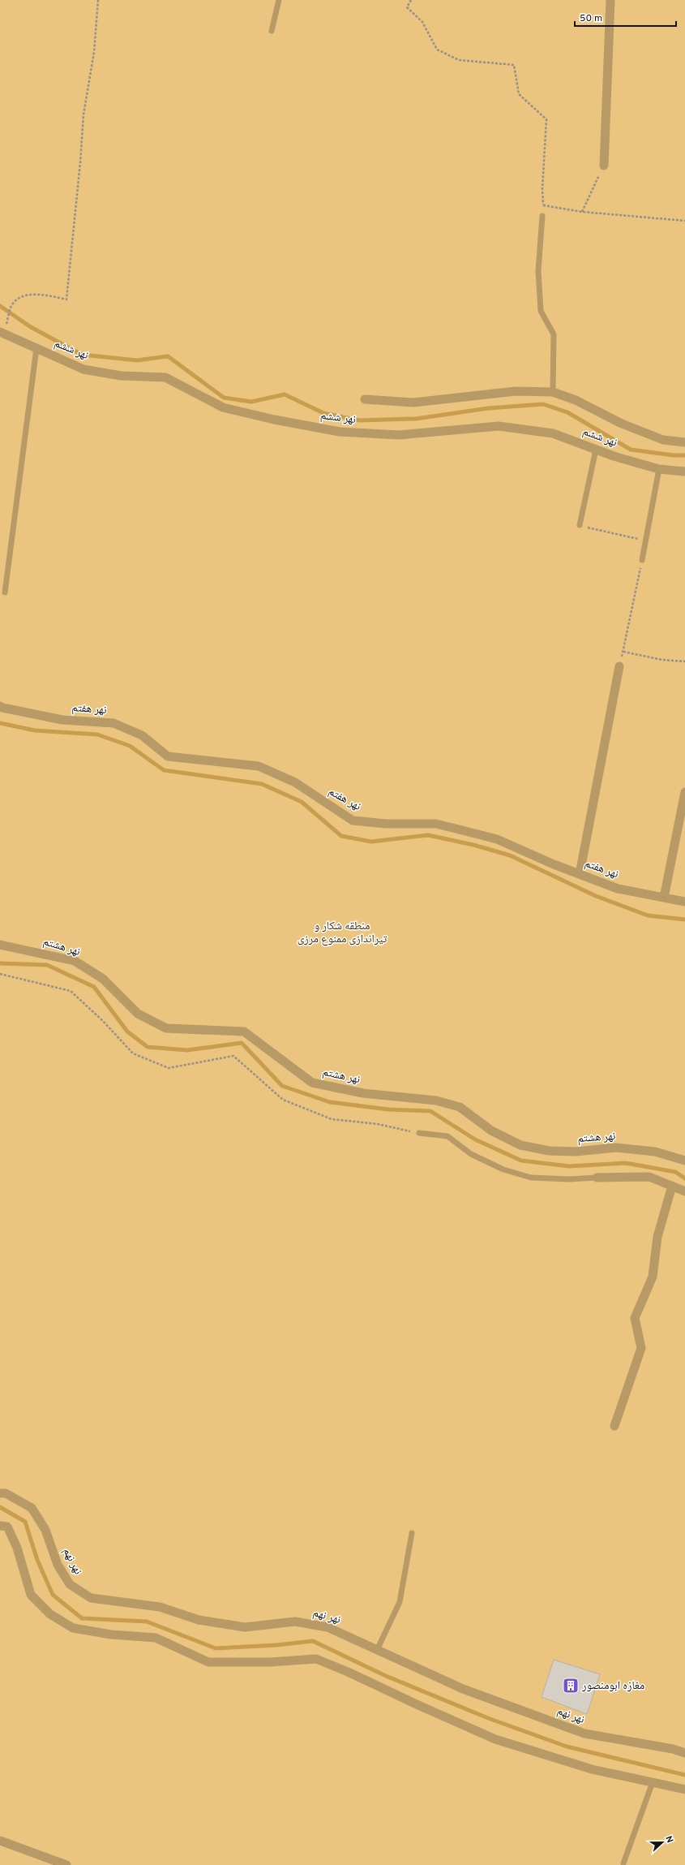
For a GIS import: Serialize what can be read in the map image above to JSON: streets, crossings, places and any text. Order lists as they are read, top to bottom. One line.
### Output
{"streets":{"street":["نهر ششم","نهر هفتم","نهر هشتم","نهر نهم"]},"parks":["منطقه شکار و تیراندازی ممنوع مرزی"],"places":{"building":["مغازه ابومنصور"]},"scale_bar":"50 m","north":"right"}
